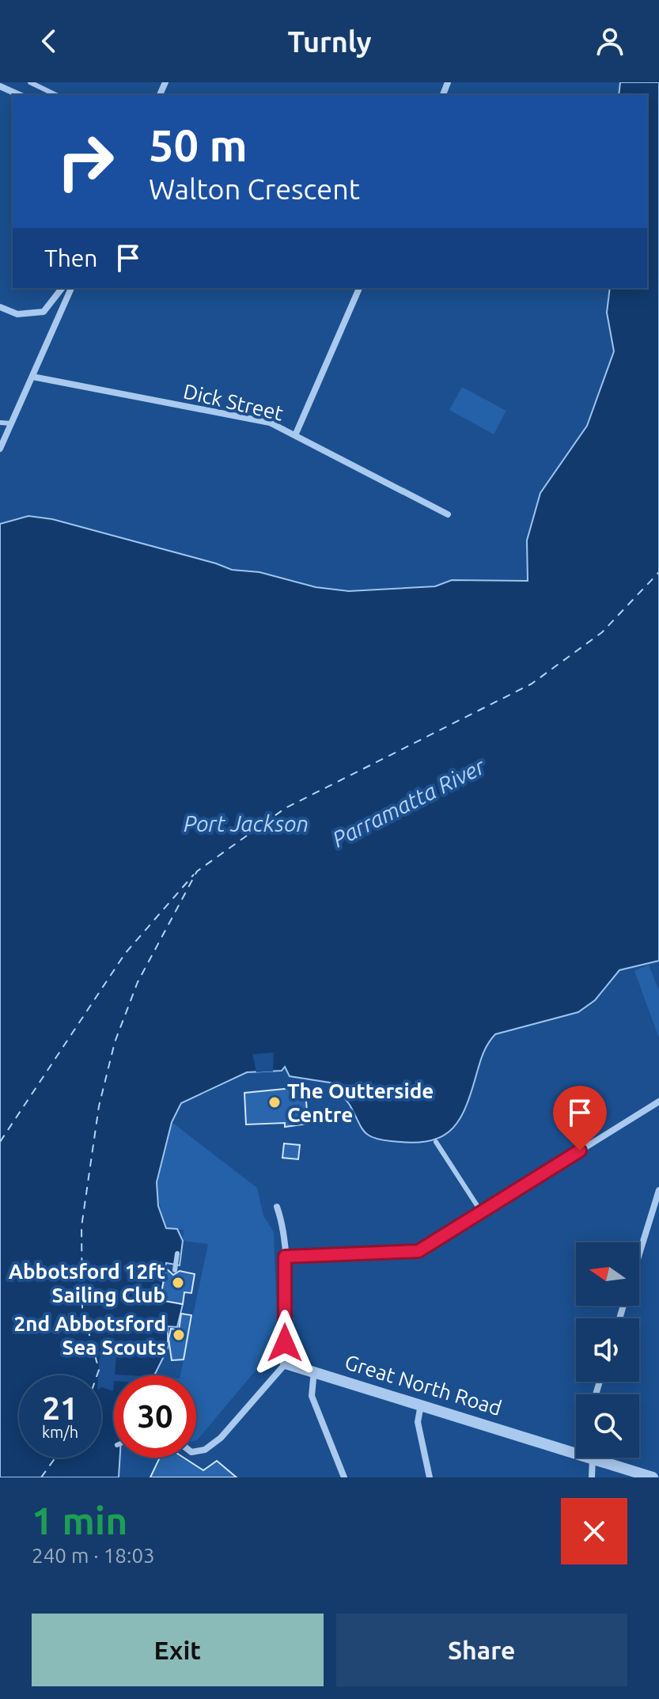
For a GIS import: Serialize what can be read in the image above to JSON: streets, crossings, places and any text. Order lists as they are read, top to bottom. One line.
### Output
{"streets":{"street":["Dick Street","Great North Road"]},"water":["Parramatta River","Port Jackson"],"places":["The Outterside Centre","Abbotsford 12ft Sailing Club","2nd Abbotsford Sea Scouts"],"north":"left","page":{"header":"Turnly","turn":["50 m","Walton Crescent"],"then":"Then","speed":"21 km/h","limit":"30","heading":["1 min","240 m · 18:03"],"buttons":["Exit","Share"]}}
